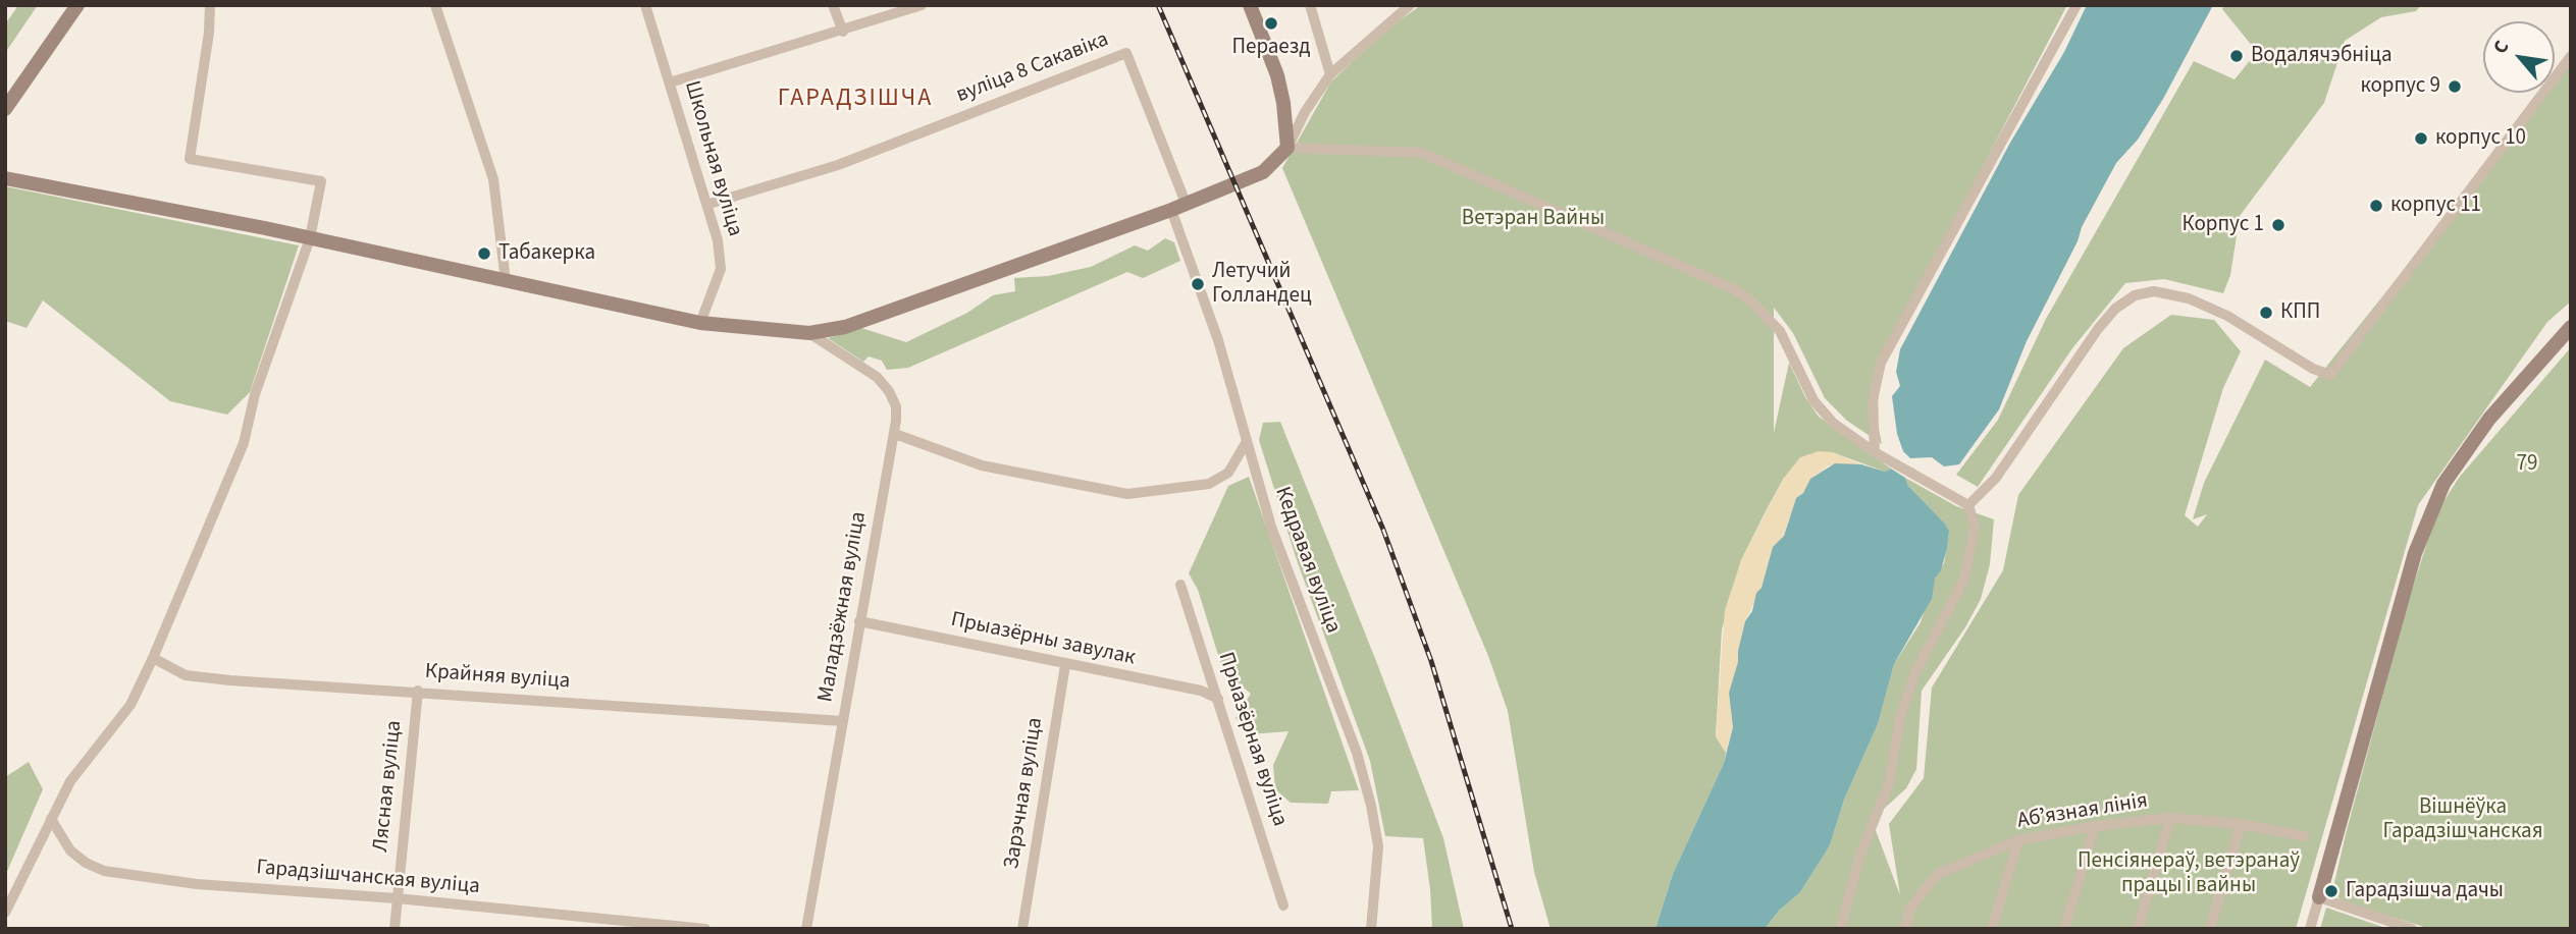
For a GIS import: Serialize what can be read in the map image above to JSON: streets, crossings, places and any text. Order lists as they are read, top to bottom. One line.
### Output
{"streets":{"street":["вуліца 8 Сакавіка","Школьная вуліца","Кедравая вуліца","Маладзёжная вуліца","Прыазёрны завулак","Крайняя вуліца","Прыазёрная вуліца","Лясная вуліца","Зарэчная вуліца","Абʼязная лінія","Гарадзішчанская вуліца"]},"crossings":[["вуліца 8 Сакавіка","Школьная вуліца"],["Маладзёжная вуліца","Прыазёрны завулак"],["Маладзёжная вуліца","Крайняя вуліца"],["Прыазёрны завулак","Прыазёрная вуліца"],["Прыазёрны завулак","Зарэчная вуліца"],["Крайняя вуліца","Лясная вуліца"],["Лясная вуліца","Гарадзішчанская вуліца"]],"districts":["ГАРАДЗІШЧА"],"parks":["Ветэран Вайны","79","Вішнёўка Гарадзішчанская","Пенсіянераў, ветэранаў працы і вайны"],"places":["Пераезд","Водалячэбніца","корпус 9","корпус 10","корпус 11","Корпус 1","Табакерка","Летучий Голландец","КПП","Гарадзішча дачы"],"north":"top left"}
